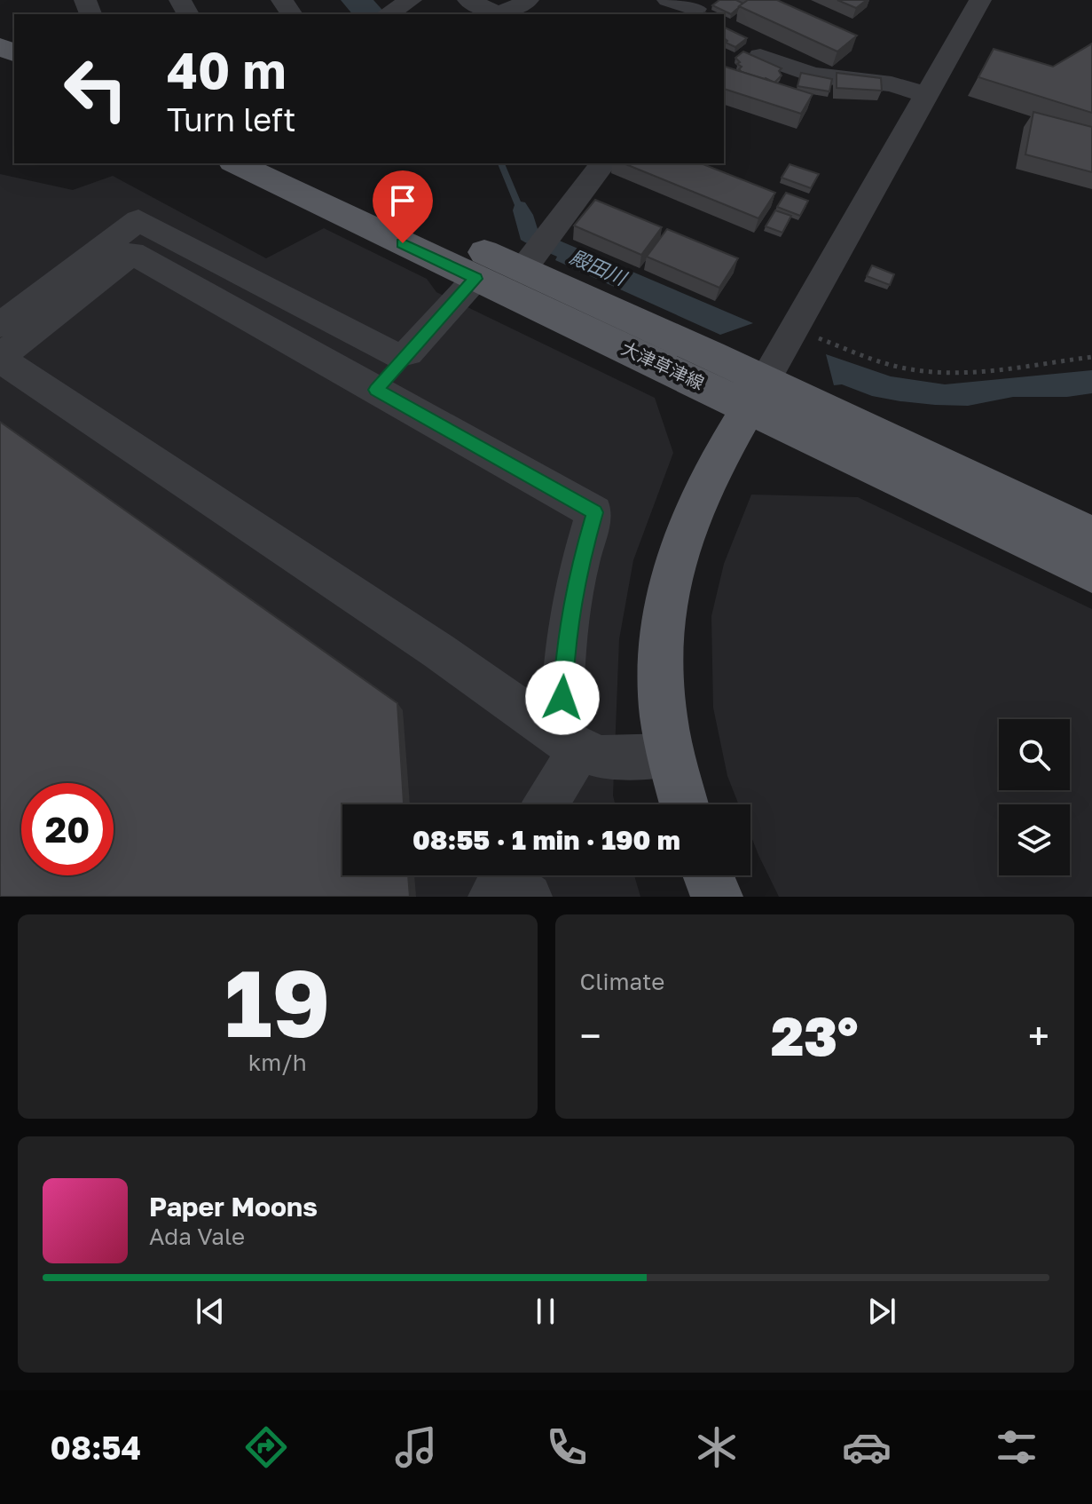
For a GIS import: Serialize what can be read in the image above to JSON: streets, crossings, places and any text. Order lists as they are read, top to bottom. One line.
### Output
{"streets":{"main road":["大津草津線"]},"water":["殿田川"],"page":{"turn":["40 m","Turn left"],"limit":"20","trip":"08:55 · 1 min · 190 m","tile":[["19","km/h"],"Climate"],"heat":["−","23°","+"],"song":["Paper Moons","Ada Vale"],"tabs":"08:54"}}
